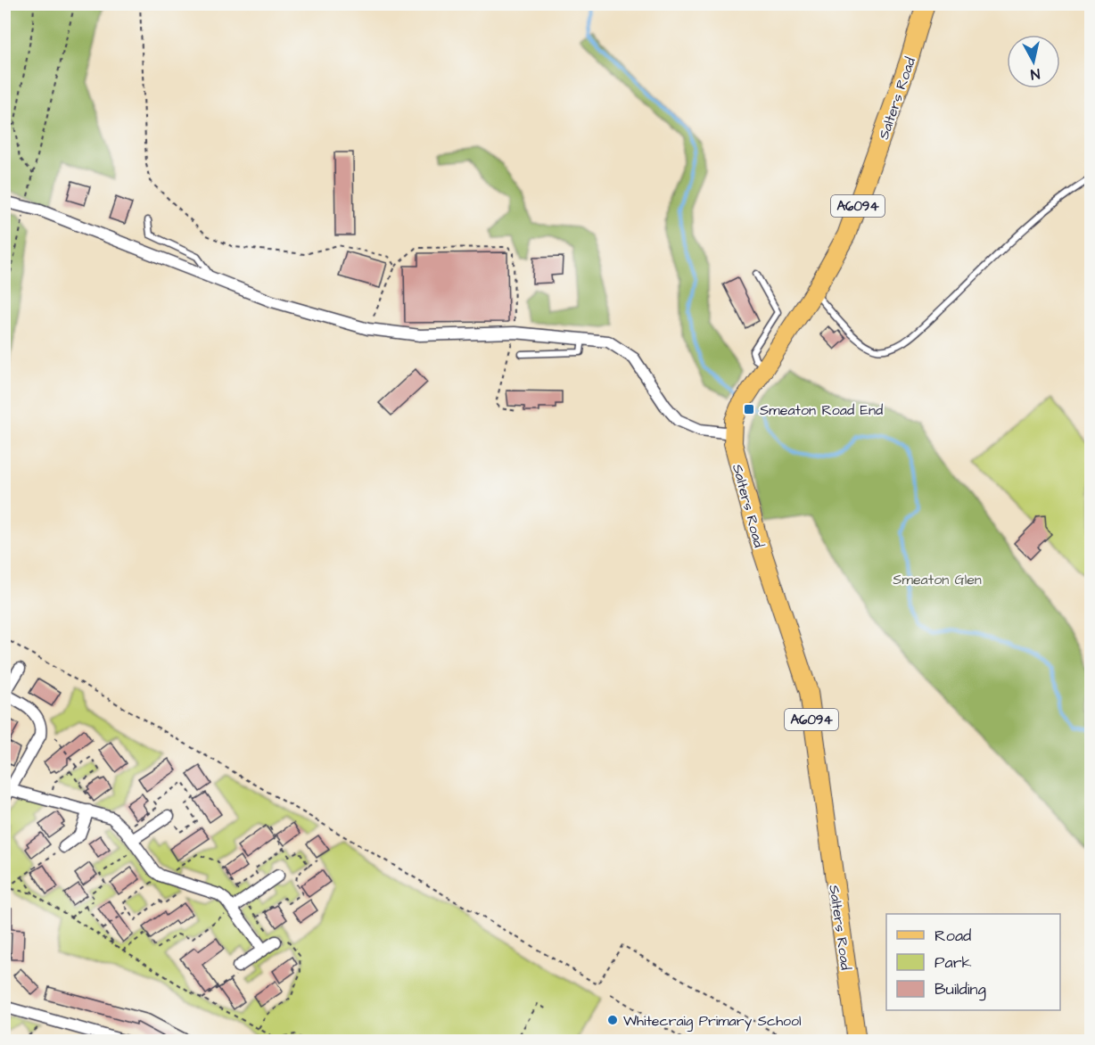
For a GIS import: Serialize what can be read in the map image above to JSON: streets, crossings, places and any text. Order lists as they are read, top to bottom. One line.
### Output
{"streets":{"main road":["Salters Road","A6094"]},"parks":["Smeaton Glen"],"places":{"transit":["Smeaton Road End"],"other":["Whitecraig Primary School"]},"legend":["Road","Park","Building"],"north":"bottom"}
